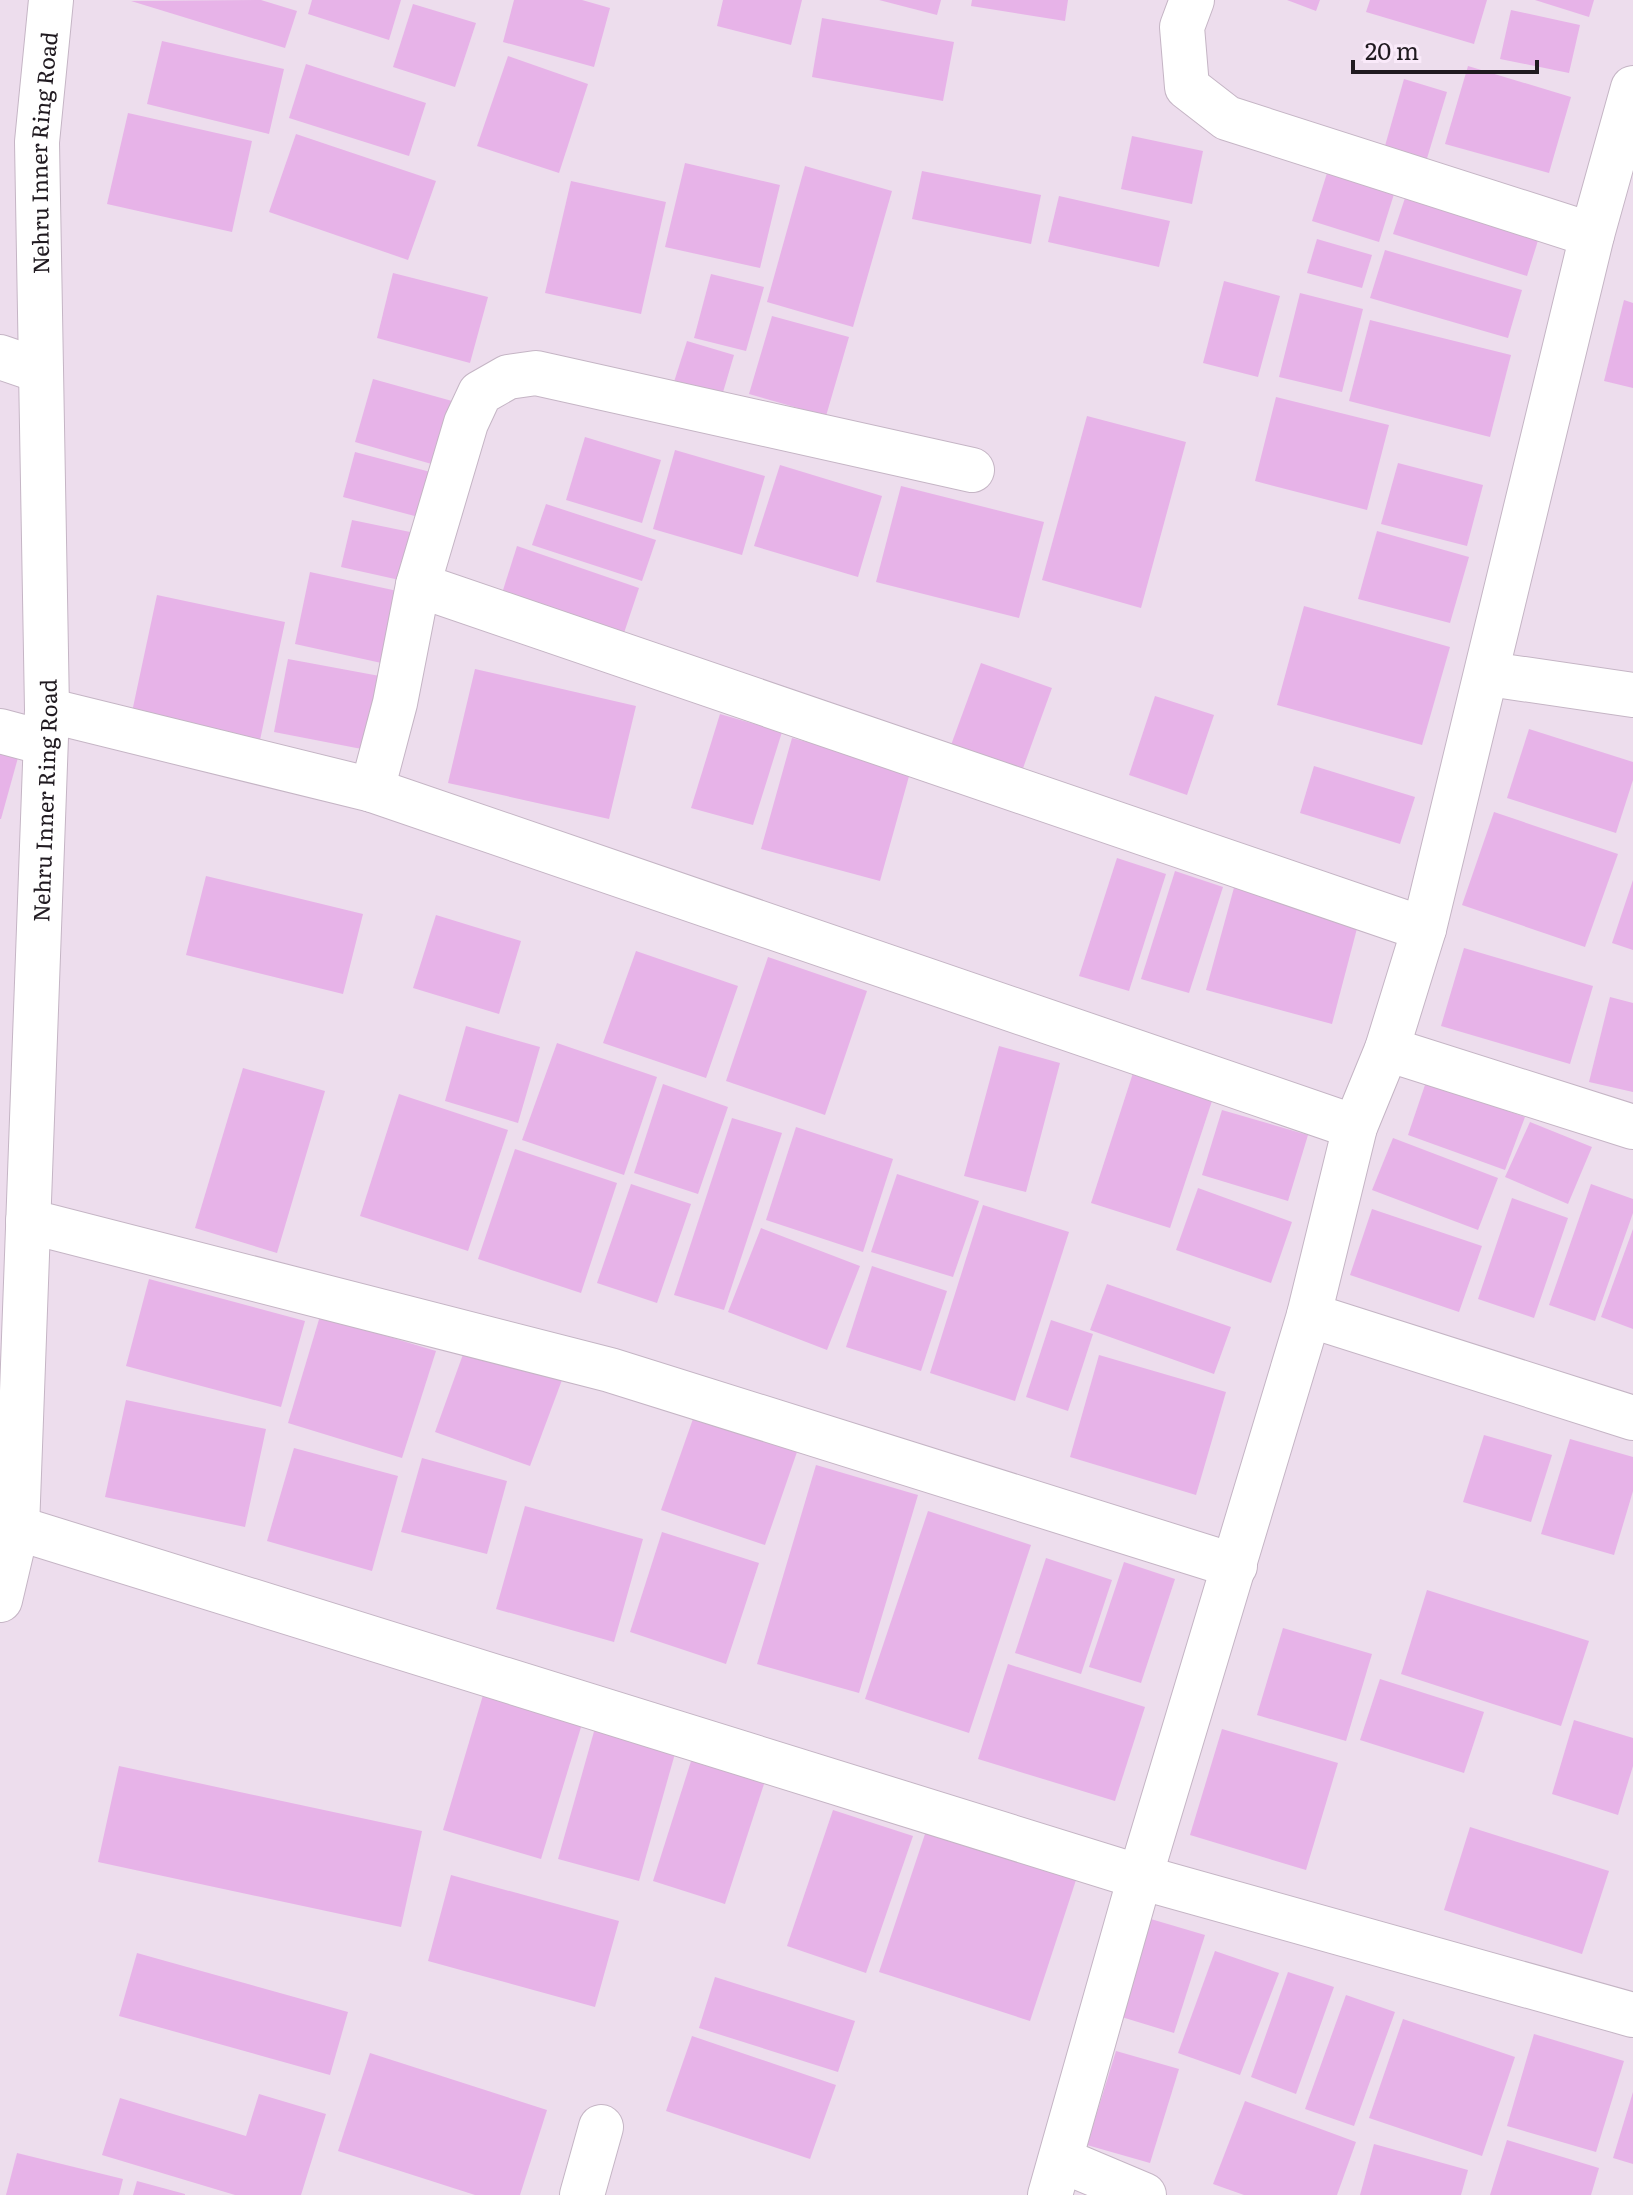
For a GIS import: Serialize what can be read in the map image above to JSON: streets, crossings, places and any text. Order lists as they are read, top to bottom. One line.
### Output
{"streets":{"street":["Nehru Inner Ring Road"]},"scale_bar":"20 m"}
